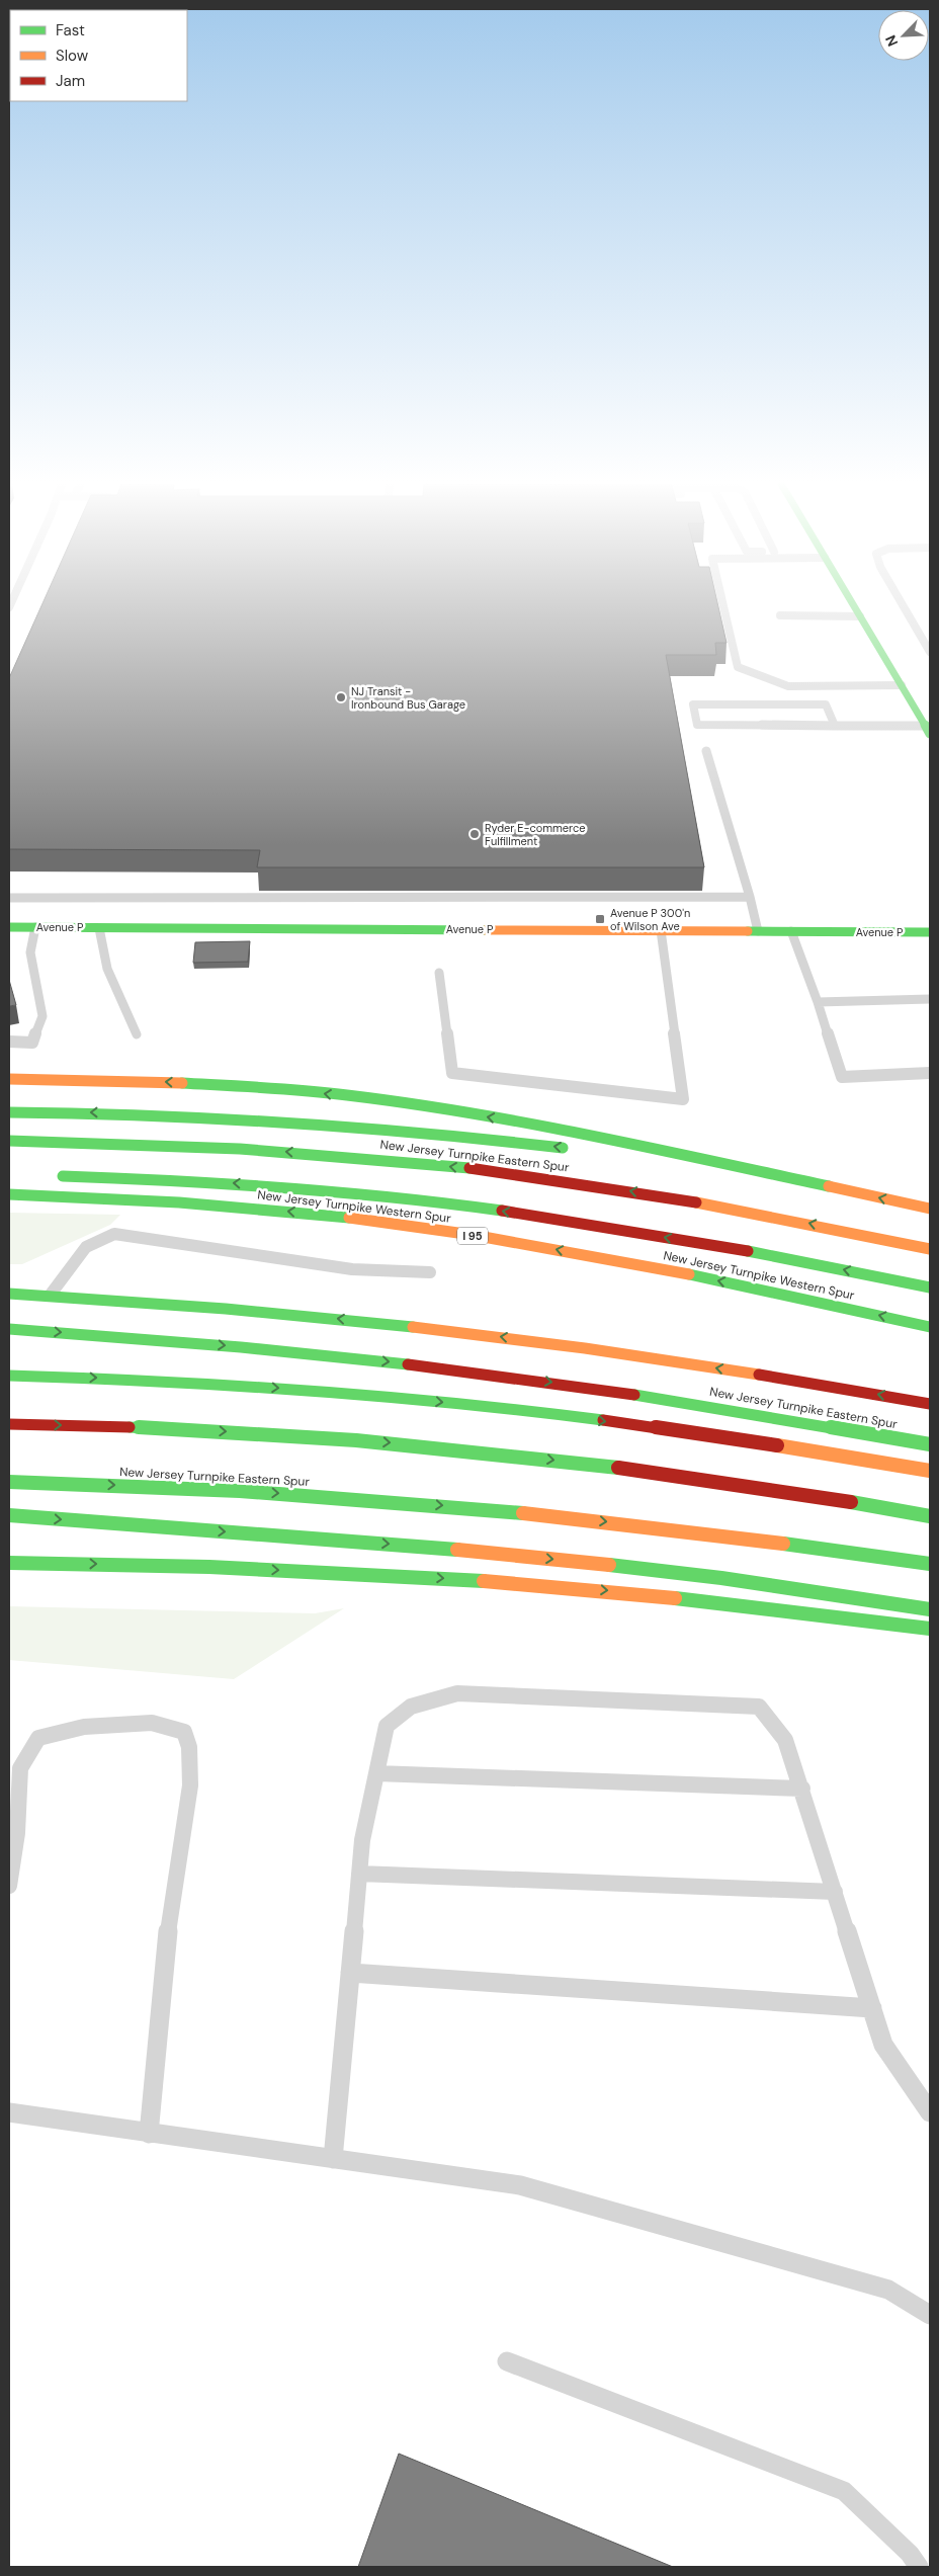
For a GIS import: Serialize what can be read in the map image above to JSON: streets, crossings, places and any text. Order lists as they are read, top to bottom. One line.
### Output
{"streets":{"main road":["Avenue P","New Jersey Turnpike Eastern Spur","New Jersey Turnpike Western Spur","I 95"]},"places":{"other":["NJ Transit - Ironbound Bus Garage","Ryder E-commerce Fulfillment"],"transit":["Avenue P 300'n of Wilson Ave"]},"legend":["Fast","Slow","Jam"],"north":"bottom left"}
